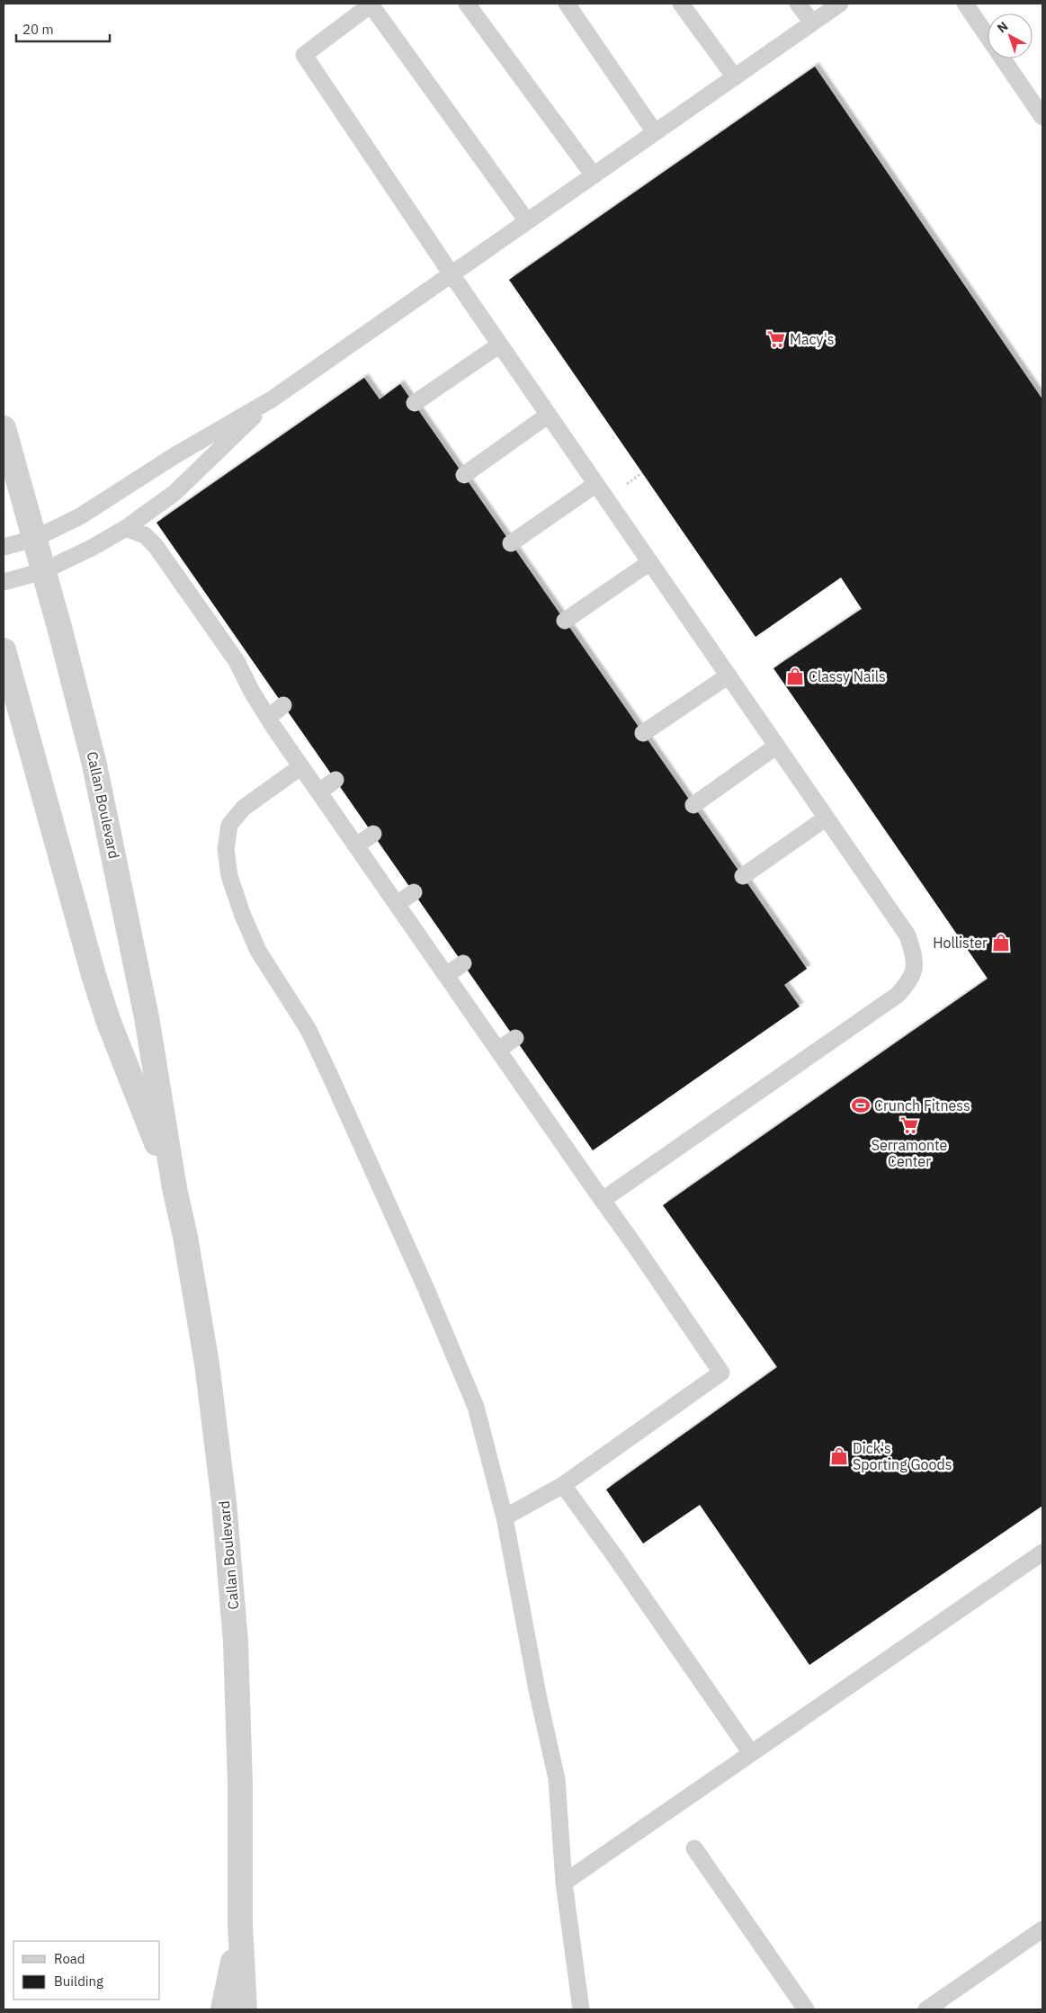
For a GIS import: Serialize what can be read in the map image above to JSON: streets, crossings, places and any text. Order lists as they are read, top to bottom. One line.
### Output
{"streets":{"street":["Callan Boulevard"]},"places":{"supermarket":["Macy's","Serramonte Center"],"shop":["Classy Nails","Hollister","Dick's Sporting Goods"],"sports":["Crunch Fitness"]},"legend":["Road","Building"],"scale_bar":"20 m","north":"top left"}
